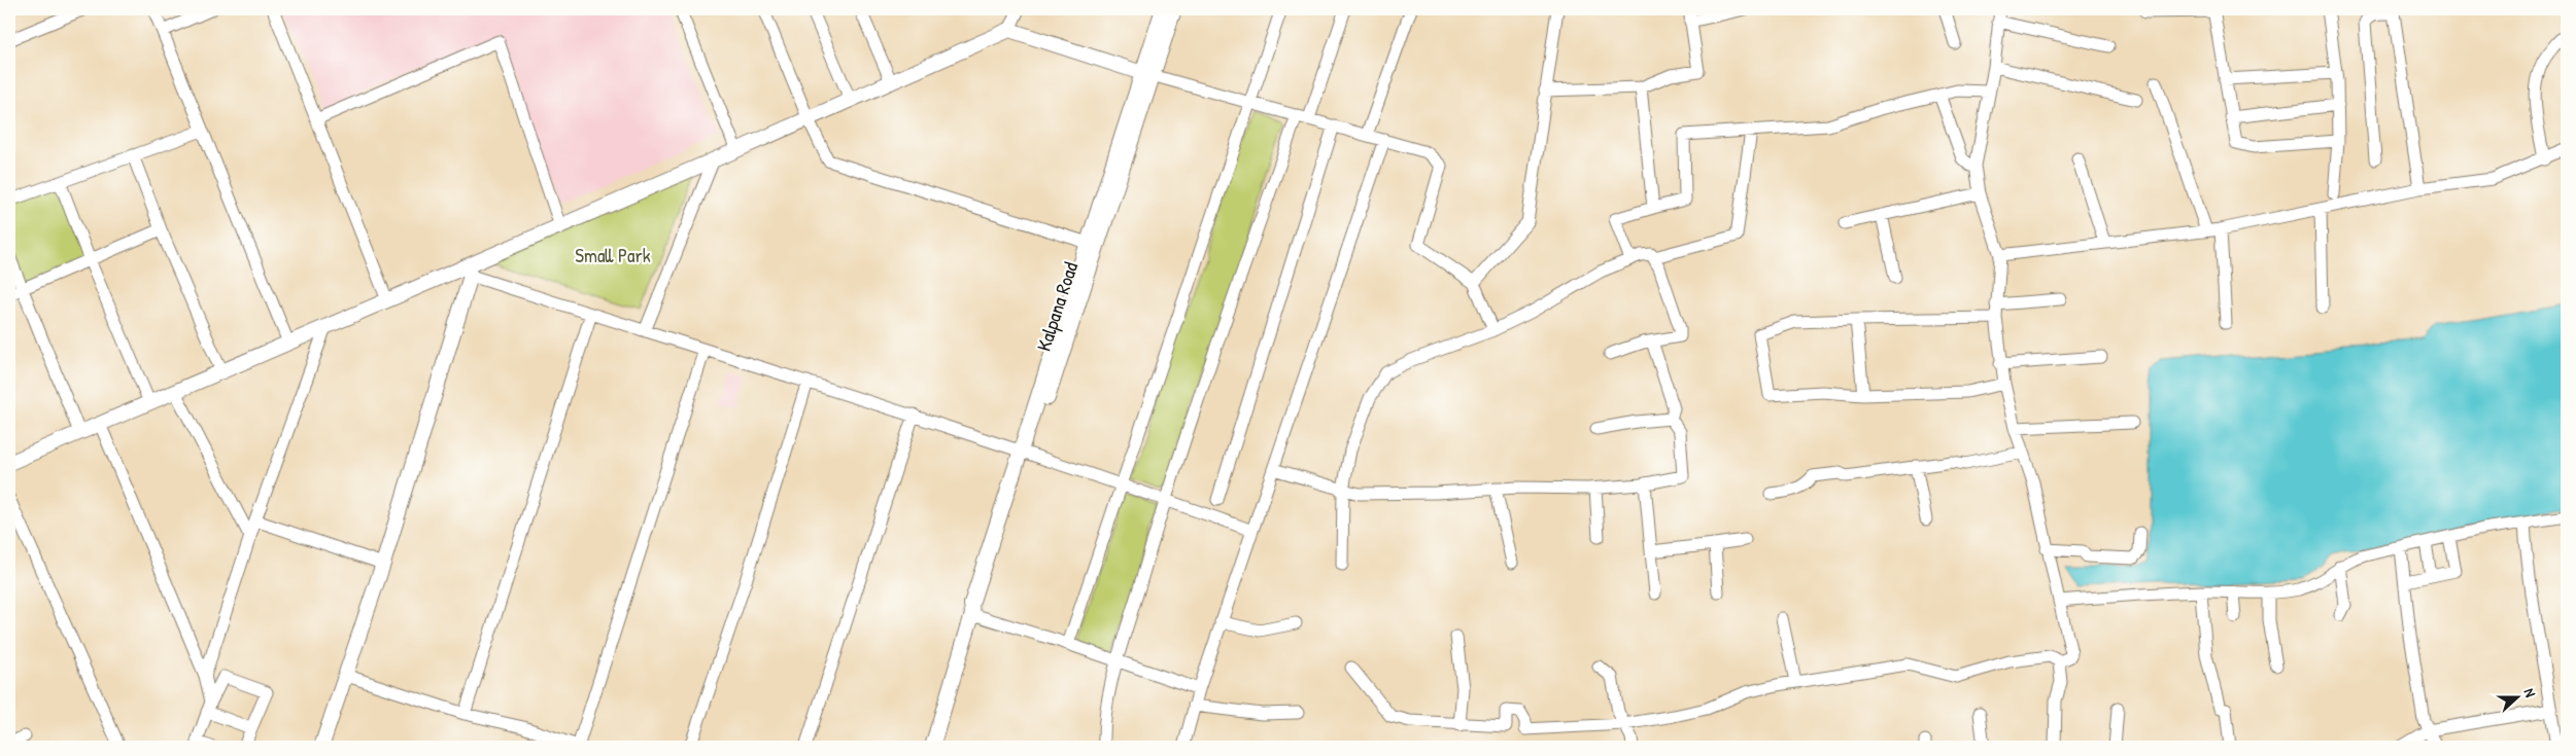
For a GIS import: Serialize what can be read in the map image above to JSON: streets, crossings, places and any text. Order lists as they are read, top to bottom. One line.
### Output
{"streets":{"street":["Kalpana Road"]},"parks":["Small Park"],"north":"right"}
